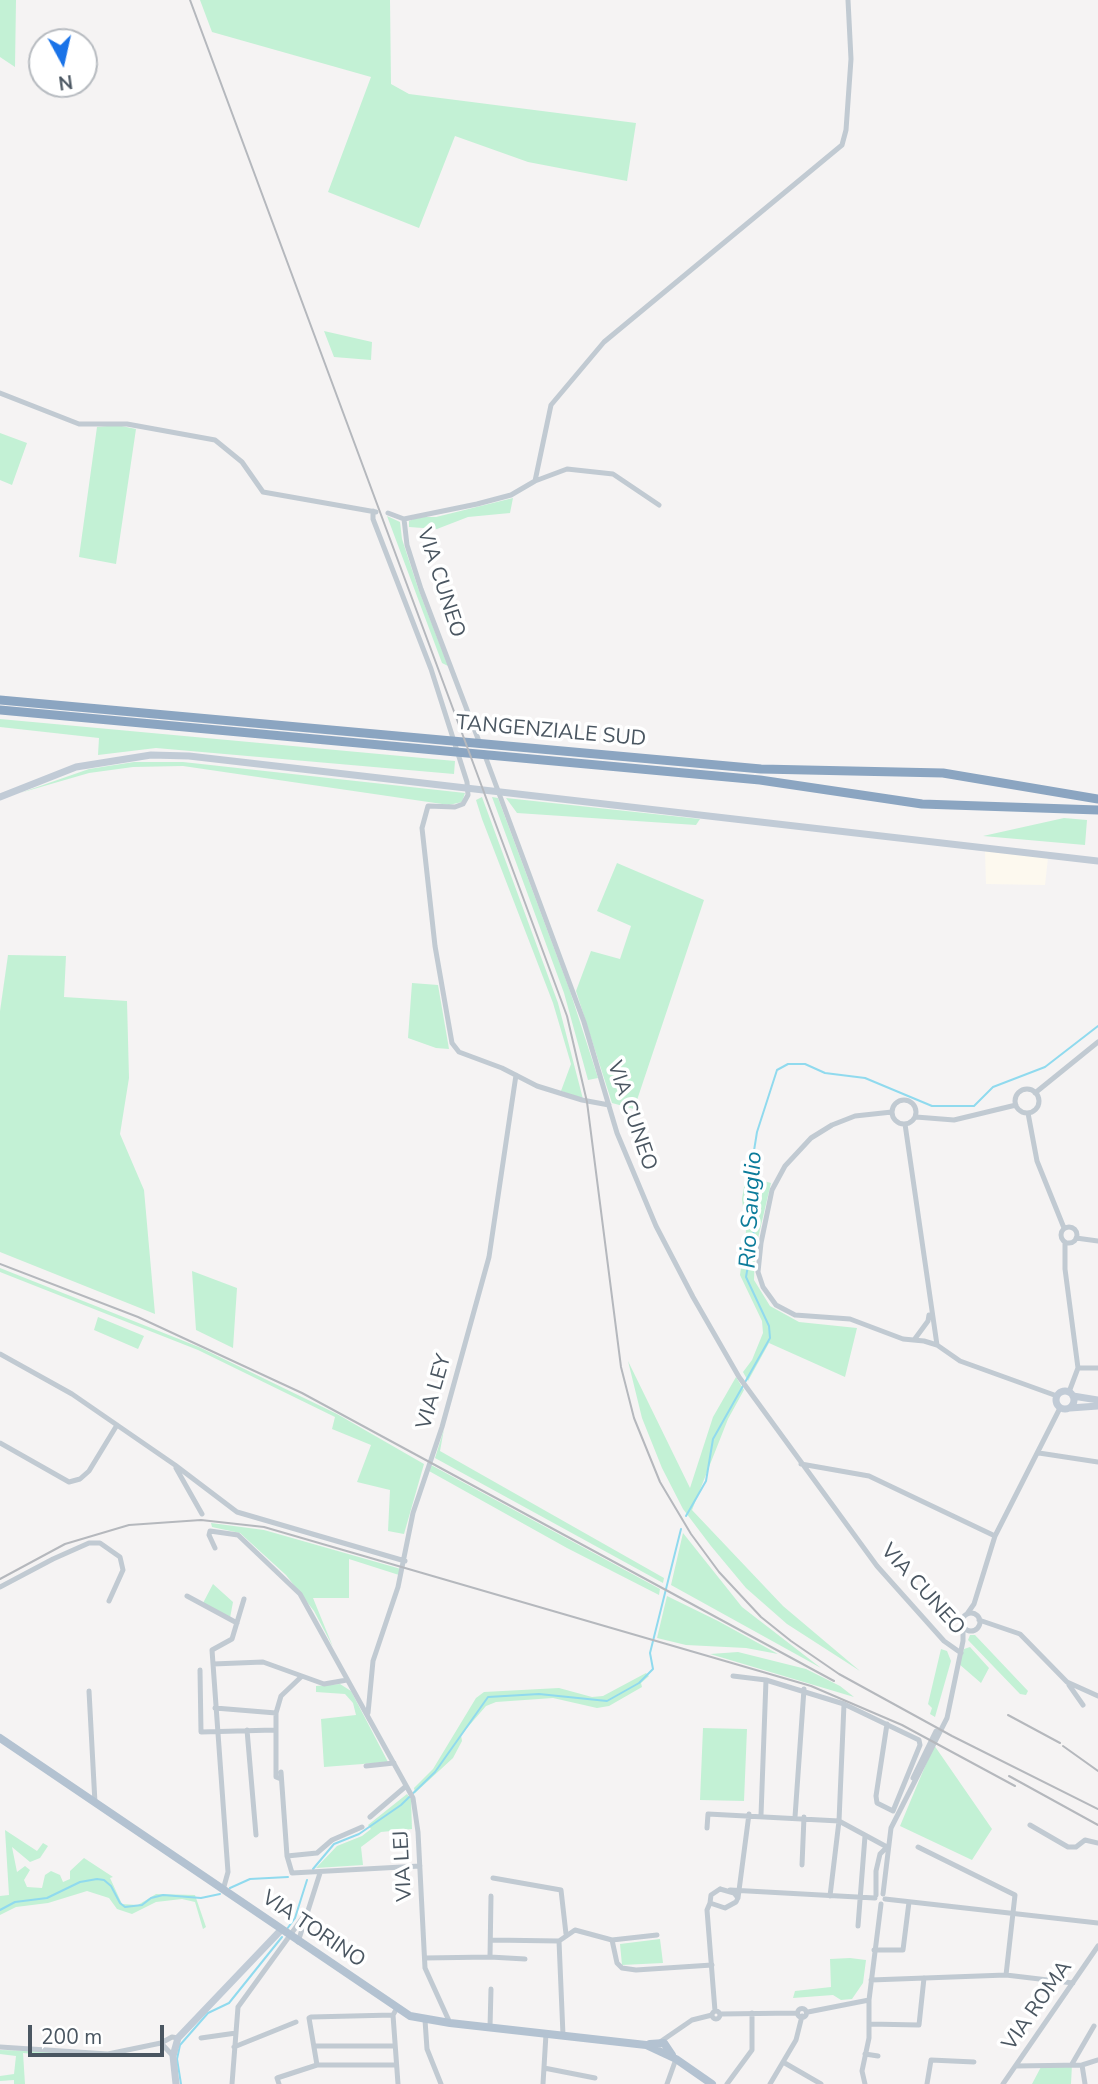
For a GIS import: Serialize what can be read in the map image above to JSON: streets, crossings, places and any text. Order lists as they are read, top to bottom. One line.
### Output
{"streets":{"highway":["TANGENZIALE SUD"],"main road":["VIA TORINO"],"street":["VIA CUNEO","VIA LEY","VIA LEJ","VIA ROMA"]},"crossings":[["VIA LEY","VIA LEJ"],["VIA LEJ","VIA TORINO"]],"water":["Rio Sauglio"],"scale_bar":"200 m","north":"bottom"}
